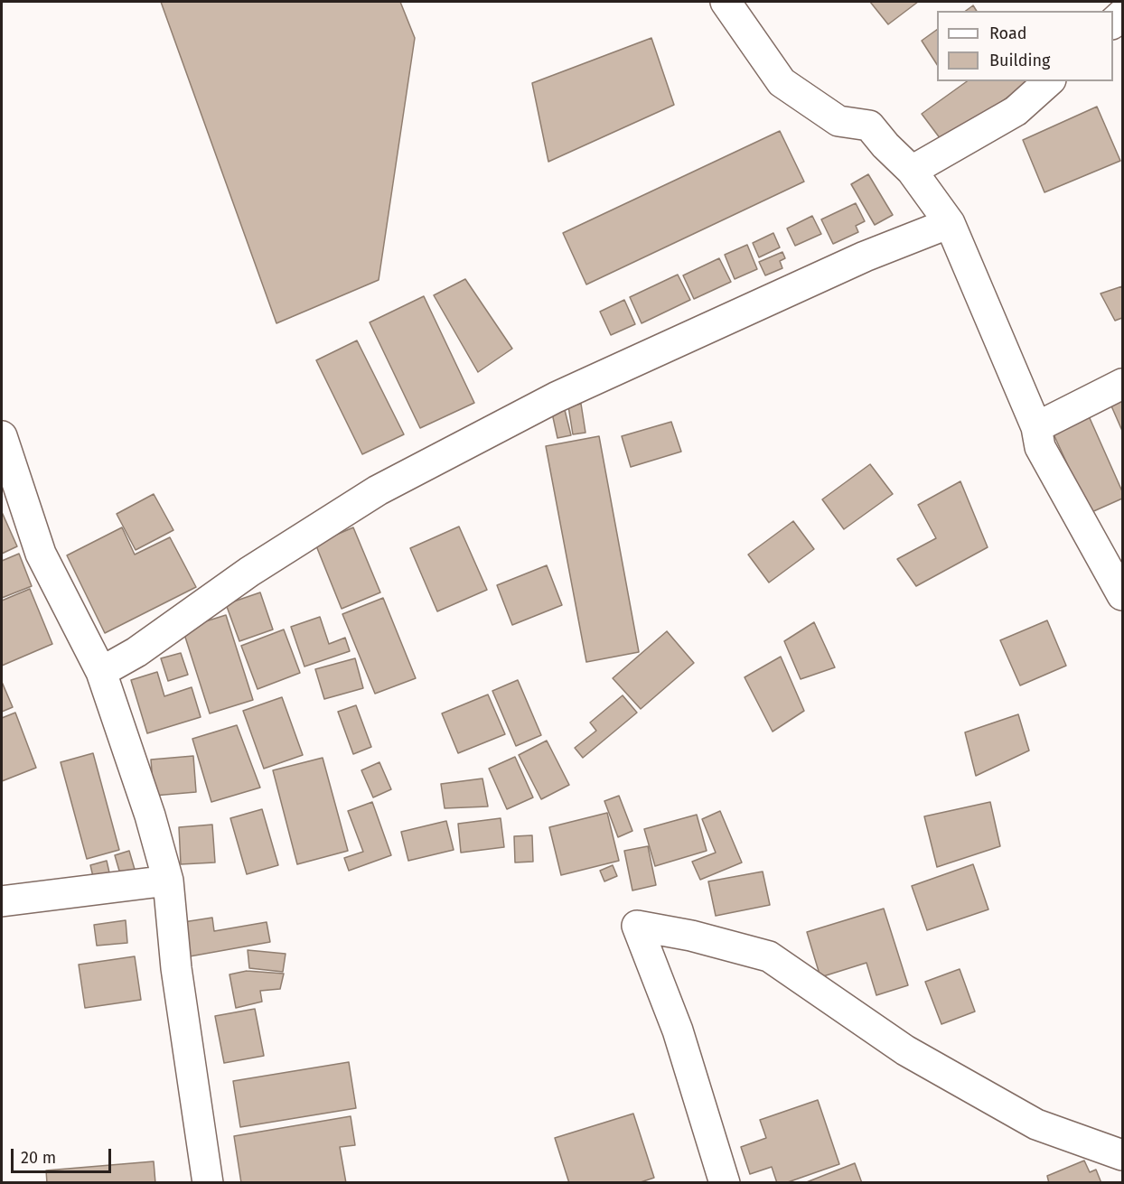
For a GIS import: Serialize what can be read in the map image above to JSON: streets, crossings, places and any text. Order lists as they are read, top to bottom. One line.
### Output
{"legend":["Road","Building"],"scale_bar":"20 m"}
